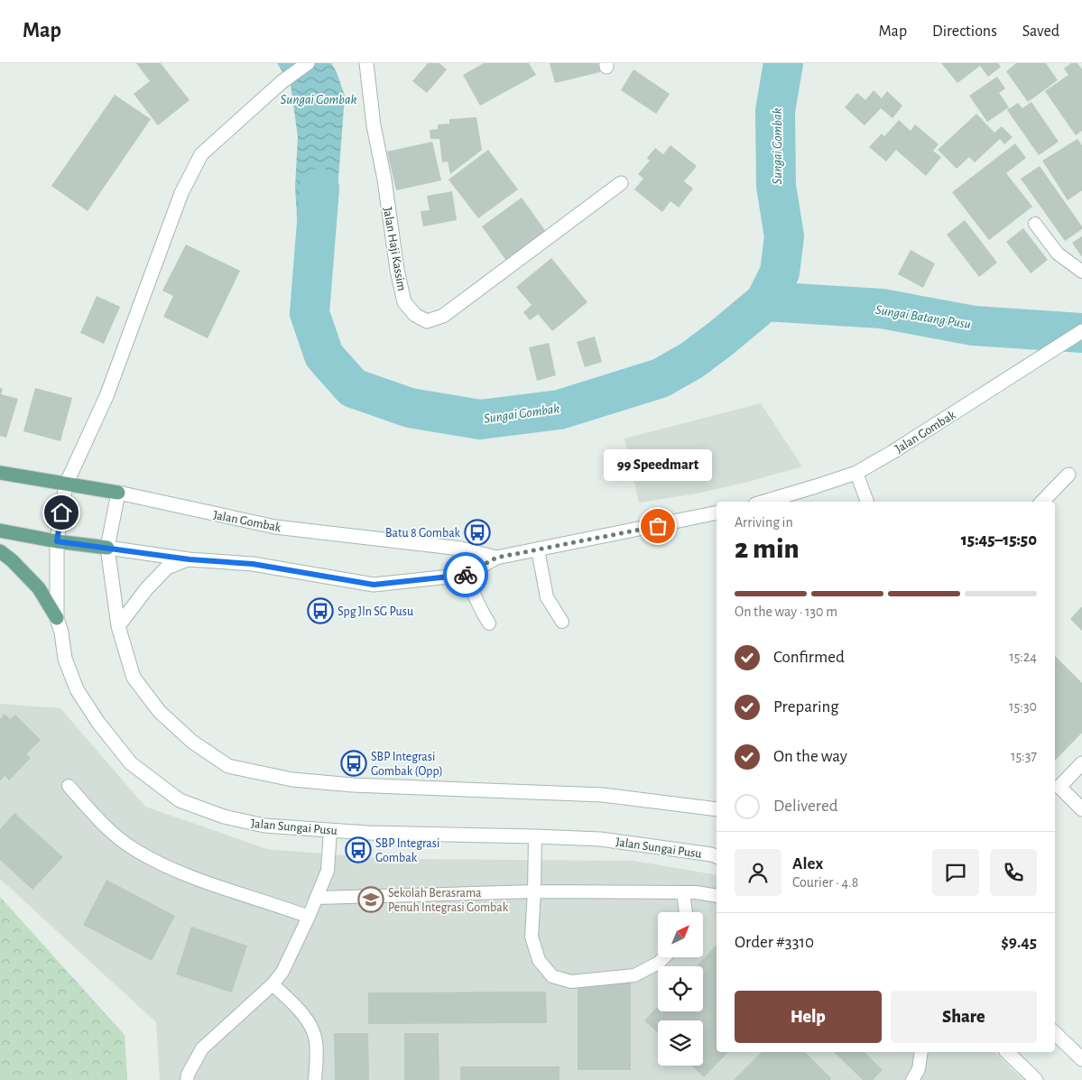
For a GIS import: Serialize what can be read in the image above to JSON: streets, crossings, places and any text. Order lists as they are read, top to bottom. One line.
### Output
{"streets":{"main road":["Jalan Haji Kassim","Jalan Gombak","Jalan Sungai Pusu"]},"crossings":[["Jalan Gombak","Jalan Sungai Pusu"]],"water":["Sungai Gombak","Sungai Batang Pusu"],"places":{"other":["99 Speedmart"],"bus stop":["Batu 8 Gombak","Spg Jln SG Pusu","SBP Integrasi Gombak (Opp)","SBP Integrasi Gombak"],"school or university":["Sekolah Berasrama Penuh Integrasi Gombak"]},"north":"top right","page":{"header":"Map","nav":["Map","Directions","Saved"],"bubble":"99 Speedmart","heading":["2 min","Arriving in","15:45–15:50"],"panel":["Alex","Courier · 4.8","Order #3310","$9.45"],"bar":"On the way · 130 m","list":[["Confirmed","15:24"],["Preparing","15:30"],["On the way","15:37"],"Delivered"],"buttons":["Help","Share"]}}
